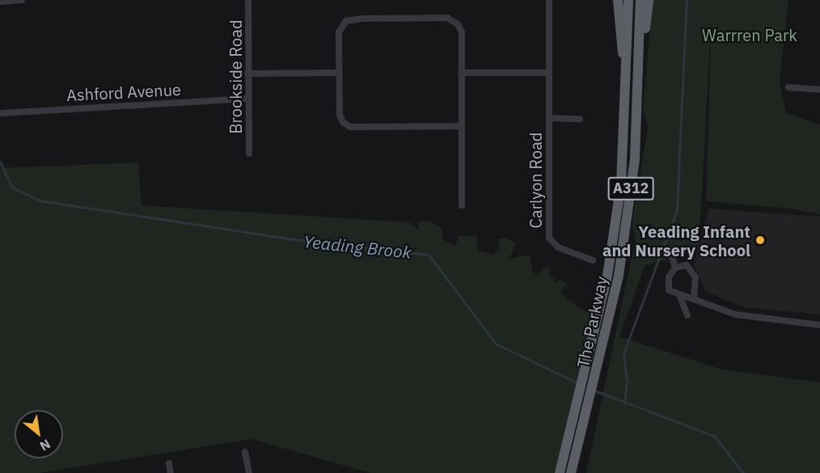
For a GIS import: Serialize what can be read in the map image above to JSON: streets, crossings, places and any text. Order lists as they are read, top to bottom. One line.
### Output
{"streets":{"highway":["A312","The Parkway"],"street":["Brookside Road","Ashford Avenue","Carlyon Road"]},"crossings":[["Brookside Road","Ashford Avenue"],["A312","The Parkway"]],"water":["Yeading Brook"],"parks":["Warrren Park"],"places":["Yeading Infant and Nursery School"],"north":"bottom right"}
